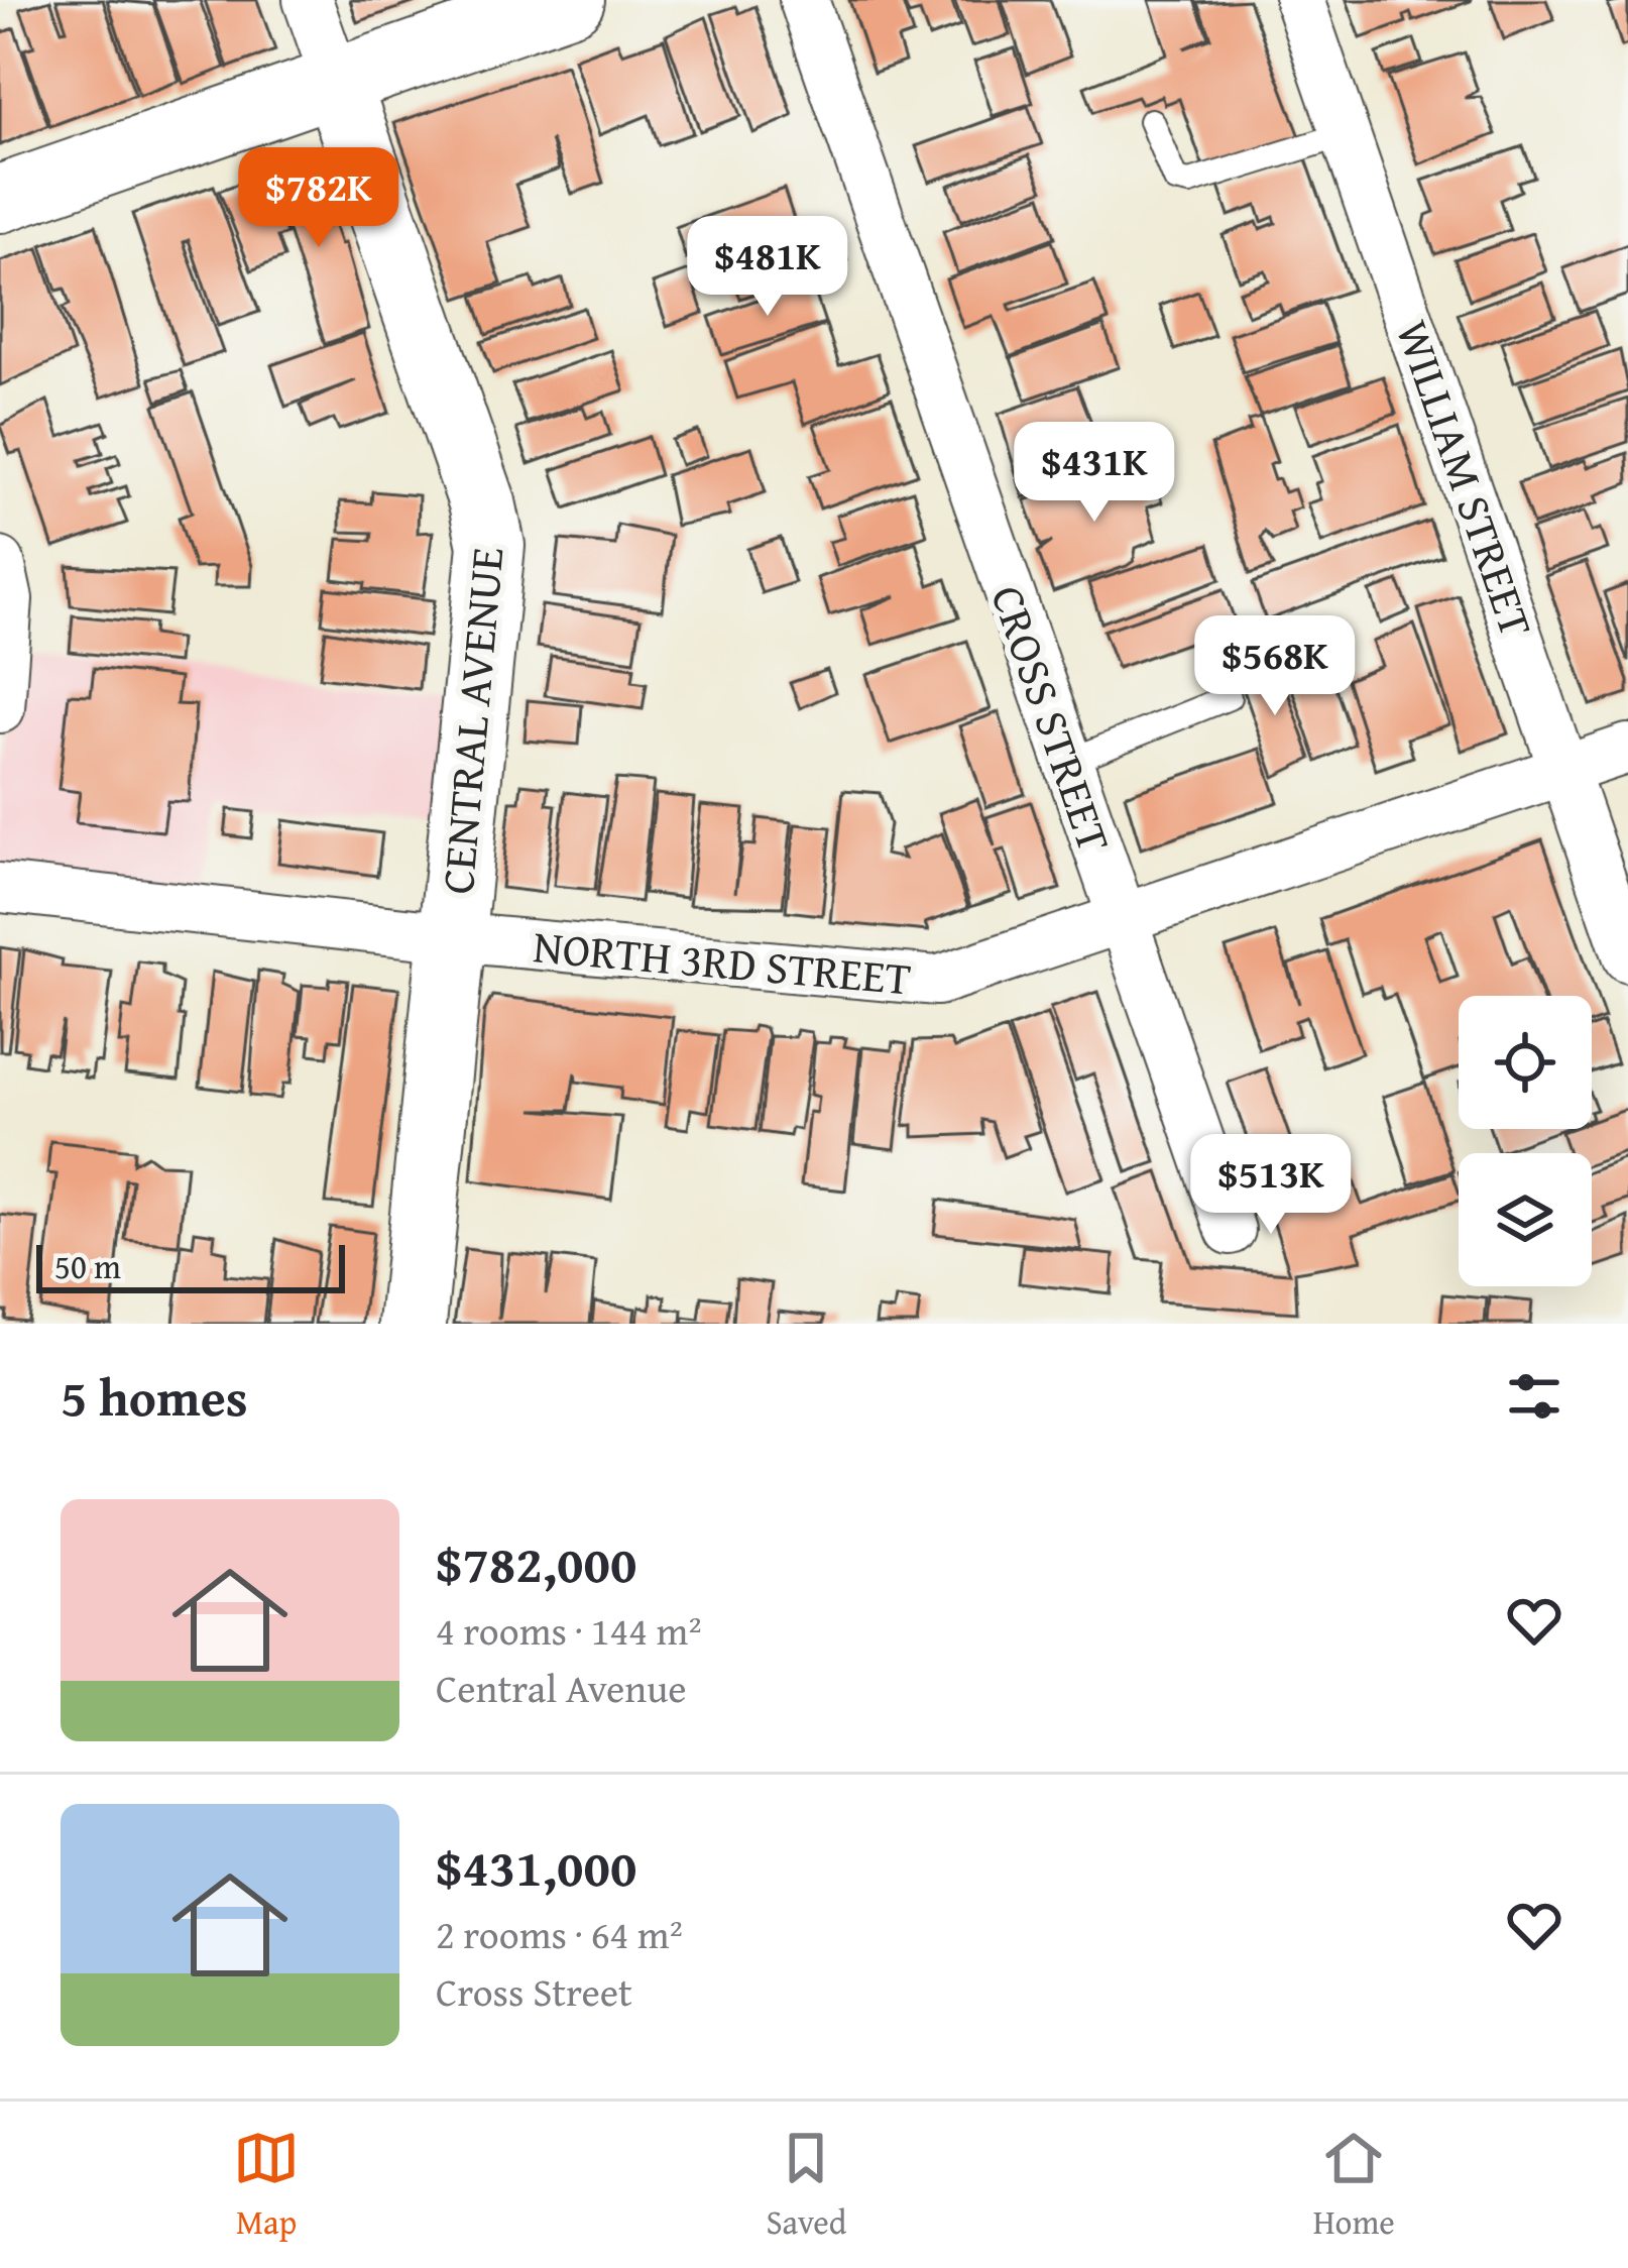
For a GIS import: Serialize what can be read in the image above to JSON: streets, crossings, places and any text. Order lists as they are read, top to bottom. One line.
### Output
{"streets":{"main road":["CENTRAL AVENUE"],"street":["WILLIAM STREET","CROSS STREET","NORTH 3RD STREET"]},"crossings":[["WILLIAM STREET","NORTH 3RD STREET"],["CROSS STREET","NORTH 3RD STREET"],["CENTRAL AVENUE","NORTH 3RD STREET"]],"scale_bar":"50 m","page":{"price":["$782K","$481K","$431K","$568K","$513K"],"scale":"50 m","heading":"5 homes","list":[{"name":"$782,000","note":"4 rooms · 144 m² · Central Avenue"},{"name":"$431,000","note":"2 rooms · 64 m² · Cross Street"}],"tabs":["Map","Saved","Home"]}}
